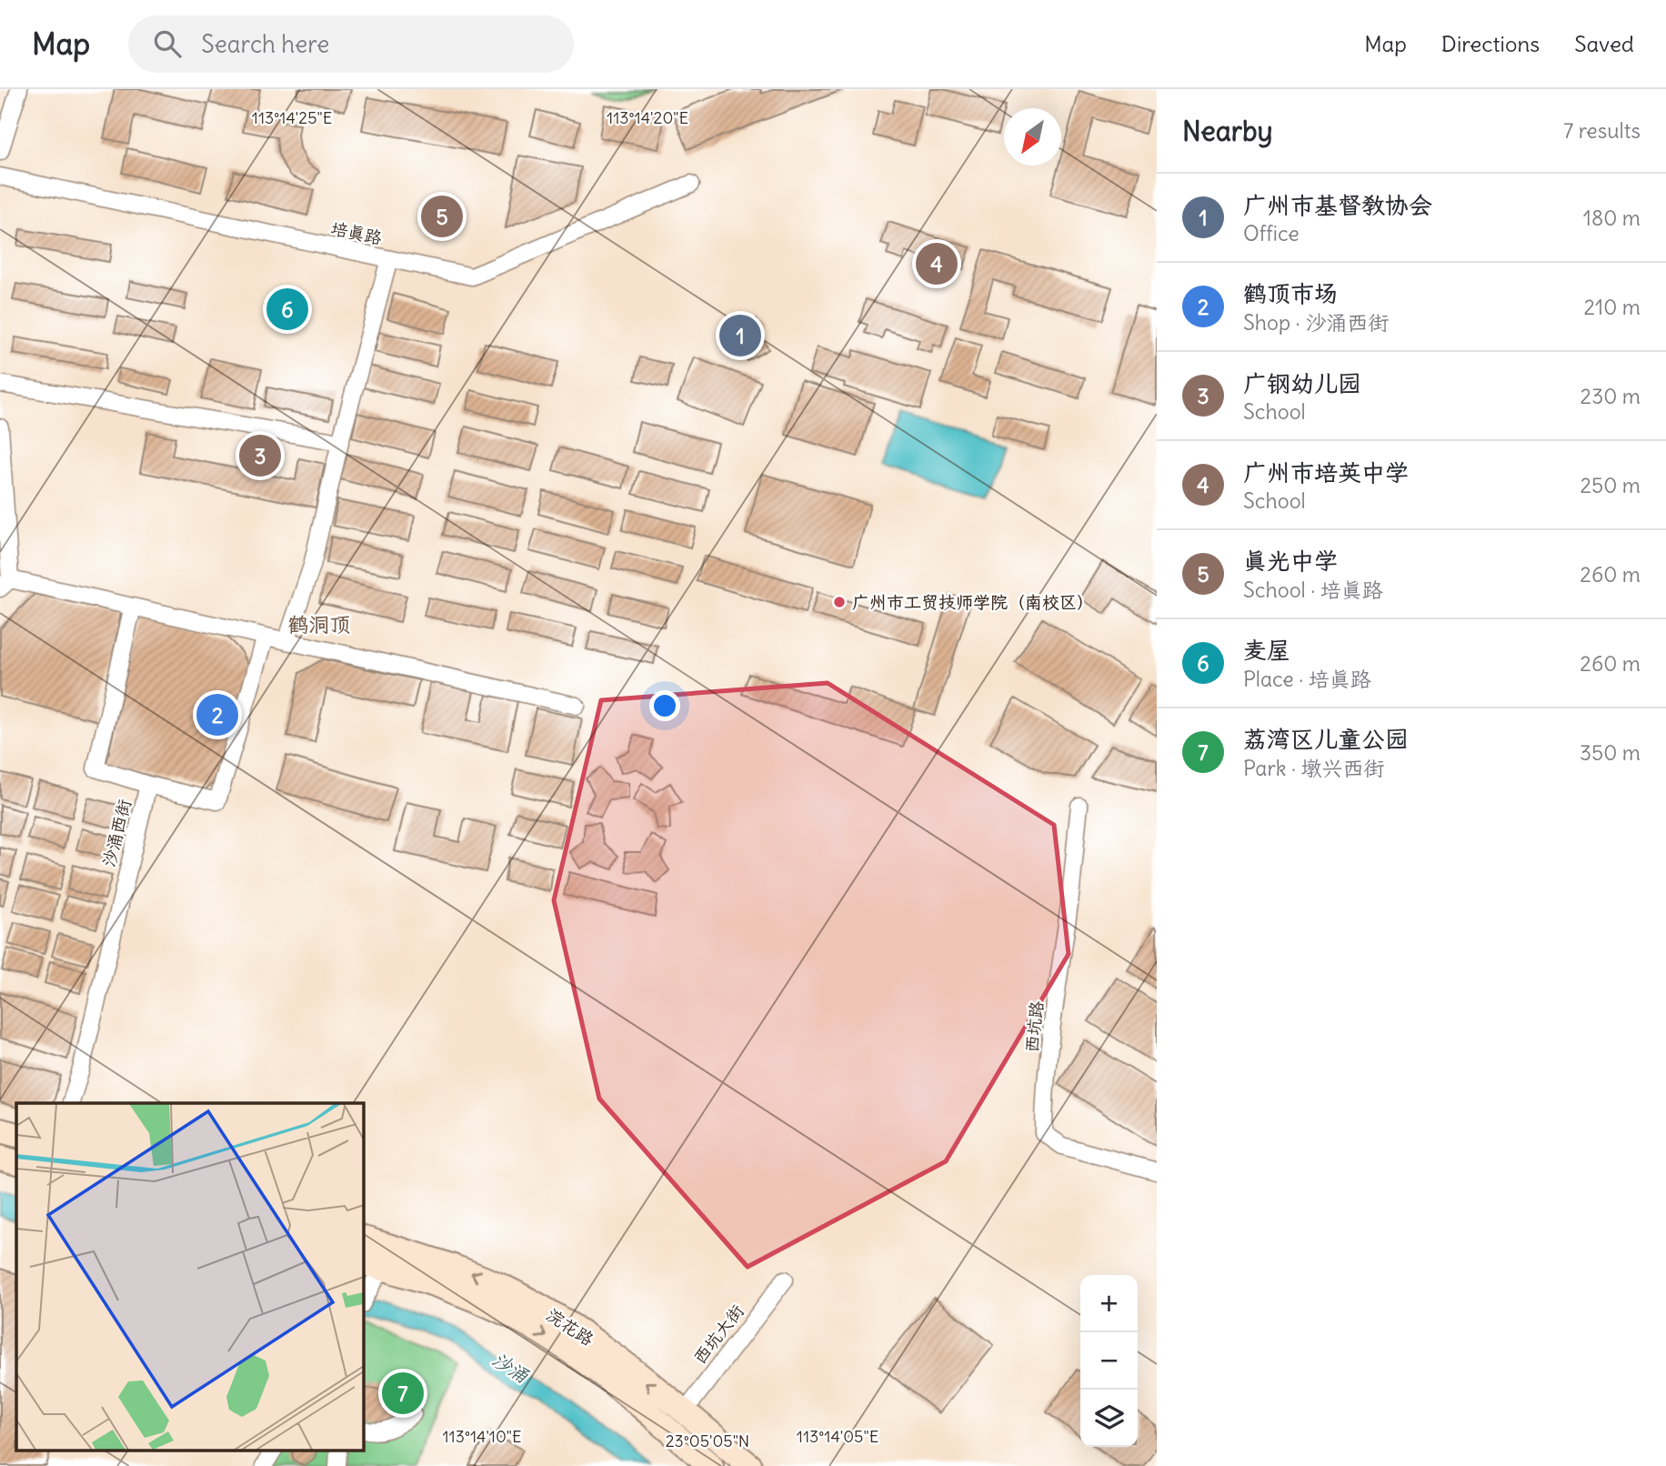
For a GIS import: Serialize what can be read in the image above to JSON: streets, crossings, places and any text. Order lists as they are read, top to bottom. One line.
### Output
{"streets":{"main road":["浣花路"],"street":["培真路","沙涌西街","西坑路","西坑大街"]},"crossings":[["浣花路","西坑大街"]],"districts":["鹤洞顶"],"water":["沙涌"],"places":["广州市工贸技师学院（南校区）"],"north":"bottom left","page":{"header":"Map","search":"Search here","nav":["Map","Directions","Saved"],"heading":["Nearby","7 results"],"list":[{"mark":"1","name":"广州市基督教协会","note":"Office","value":"180 m"},{"mark":"2","name":"鹤顶市场","note":"Shop · 沙涌西街","value":"210 m"},{"mark":"3","name":"广钢幼儿园","note":"School","value":"230 m"},{"mark":"4","name":"广州市培英中学","note":"School","value":"250 m"},{"mark":"5","name":"真光中学","note":"School · 培真路","value":"260 m"},{"mark":"6","name":"麦屋","note":"Place · 培真路","value":"260 m"},{"mark":"7","name":"荔湾区儿童公园","note":"Park · 墩兴西街","value":"350 m"}],"pins":["5","4","6","1","3","2","7"],"map_buttons":["+","−"]},"coordinates":["113°14'25\"E","113°14'20\"E","113°14'10\"E","113°14'05\"E","23°05'05\"N"]}
